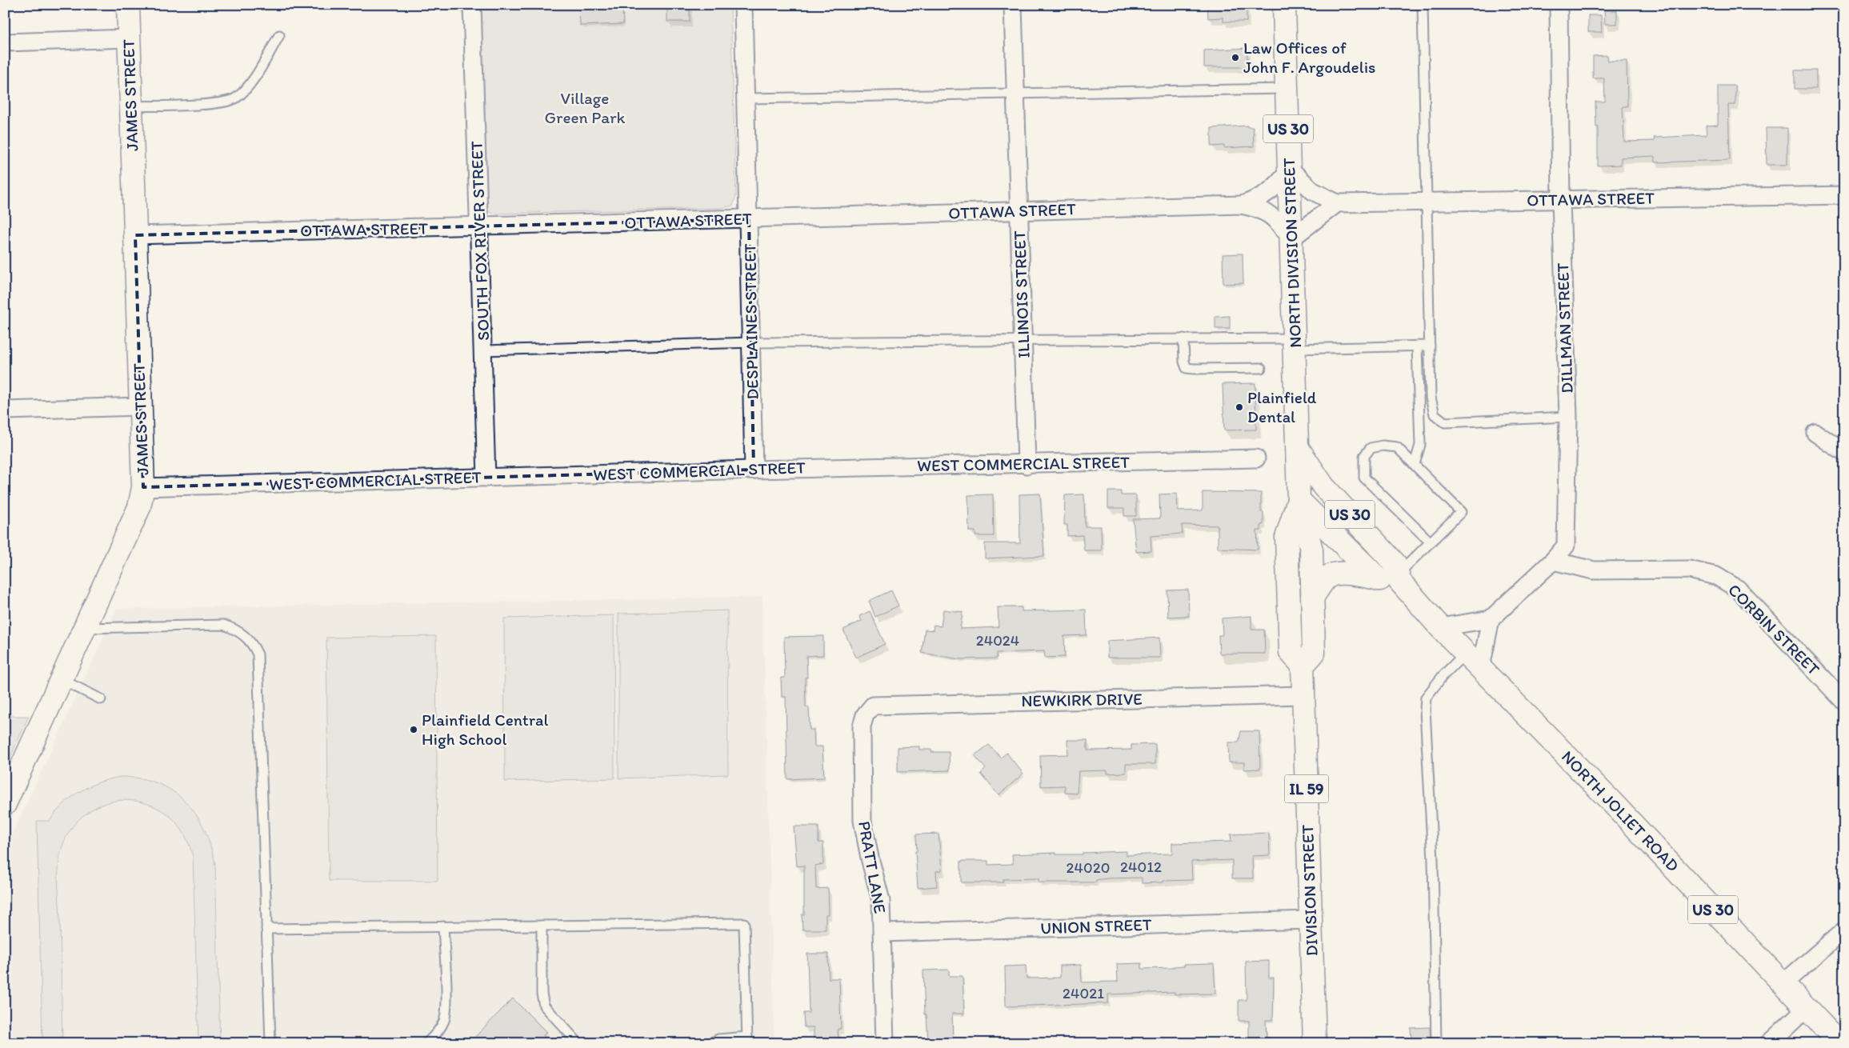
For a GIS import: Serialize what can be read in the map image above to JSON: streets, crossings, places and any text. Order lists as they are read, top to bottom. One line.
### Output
{"streets":{"main road":["JAMES STREET","US 30","NORTH DIVISION STREET","IL 59","NORTH JOLIET ROAD","DIVISION STREET"],"street":["OTTAWA STREET","SOUTH FOX RIVER STREET","ILLINOIS STREET","DESPLAINES STREET","DILLMAN STREET","WEST COMMERCIAL STREET","CORBIN STREET","NEWKIRK DRIVE","PRATT LANE","UNION STREET"]},"crossings":[["JAMES STREET","OTTAWA STREET"],["JAMES STREET","WEST COMMERCIAL STREET"],["OTTAWA STREET","SOUTH FOX RIVER STREET"],["OTTAWA STREET","NORTH DIVISION STREET"],["OTTAWA STREET","ILLINOIS STREET"],["OTTAWA STREET","DESPLAINES STREET"],["OTTAWA STREET","DILLMAN STREET"],["SOUTH FOX RIVER STREET","WEST COMMERCIAL STREET"],["NORTH DIVISION STREET","NORTH JOLIET ROAD"],["ILLINOIS STREET","WEST COMMERCIAL STREET"],["DESPLAINES STREET","WEST COMMERCIAL STREET"],["DILLMAN STREET","CORBIN STREET"],["NEWKIRK DRIVE","PRATT LANE"],["NEWKIRK DRIVE","DIVISION STREET"],["PRATT LANE","UNION STREET"],["DIVISION STREET","UNION STREET"]],"parks":["Village Green Park"],"places":["Law Offices of John F. Argoudelis","Plainfield Dental","Plainfield Central High School"],"house_numbers":["24024","24012","24020","24021"]}
